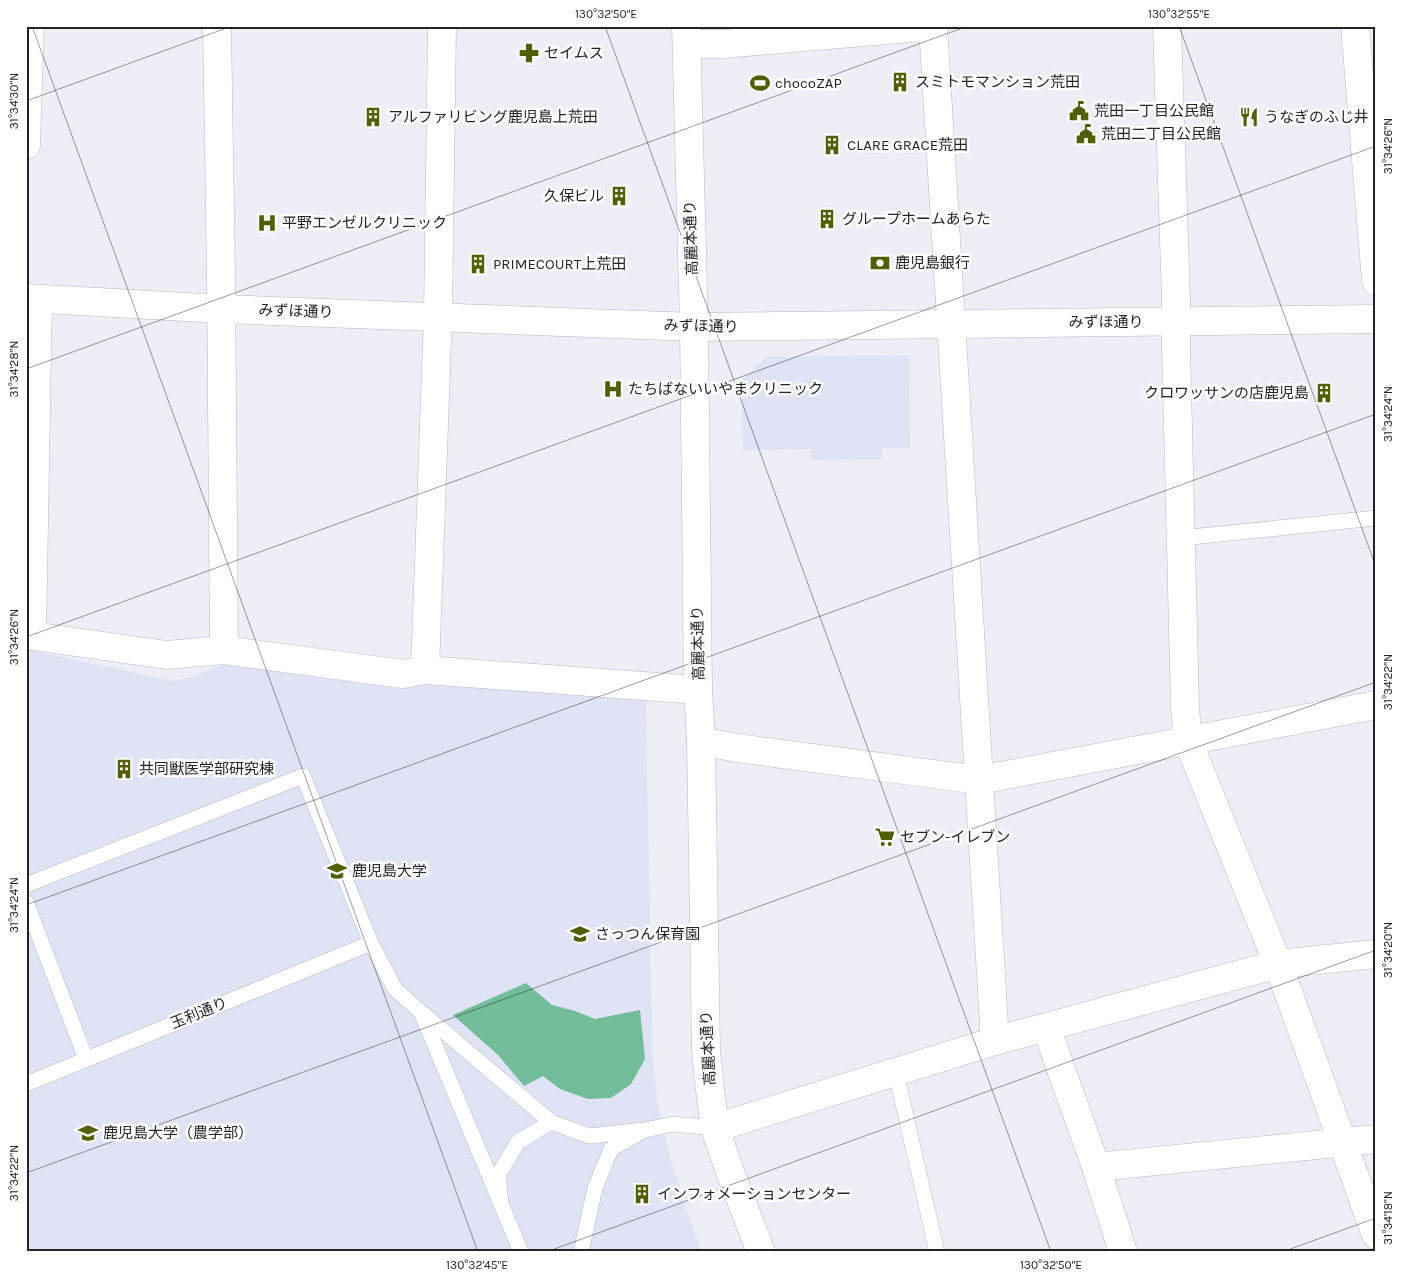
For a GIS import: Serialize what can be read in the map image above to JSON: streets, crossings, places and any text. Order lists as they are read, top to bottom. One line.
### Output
{"streets":{"street":["高麗本通り","みずほ通り"],"lane":["玉利通り"]},"crossings":[["高麗本通り","みずほ通り"]],"places":{"pharmacy":["セイムス"],"building":["スミトモマンション荒田","アルファリビング鹿児島上荒田","CLARE GRACE荒田","久保ビル","グループホームあらた","PRIMECOURT上荒田","クロワッサンの店鹿児島","共同獣医学部研究棟","インフォメーションセンター"],"sports":["chocoZAP"],"public building":["荒田一丁目公民館","荒田二丁目公民館"],"restaurant":["うなぎのふじ井"],"hospital":["平野エンゼルクリニック","たちばないいやまクリニック"],"bank":["鹿児島銀行"],"supermarket":["セブン-イレブン"],"school or university":["鹿児島大学","さっつん保育園","鹿児島大学（農学部）"]},"coordinates":["130°32'50\"E","130°32'55\"E","31°34'30\"N","31°34'26\"N","31°34'28\"N","31°34'24\"N","31°34'22\"N","31°34'20\"N","31°34'18\"N","130°32'45\"E"]}
